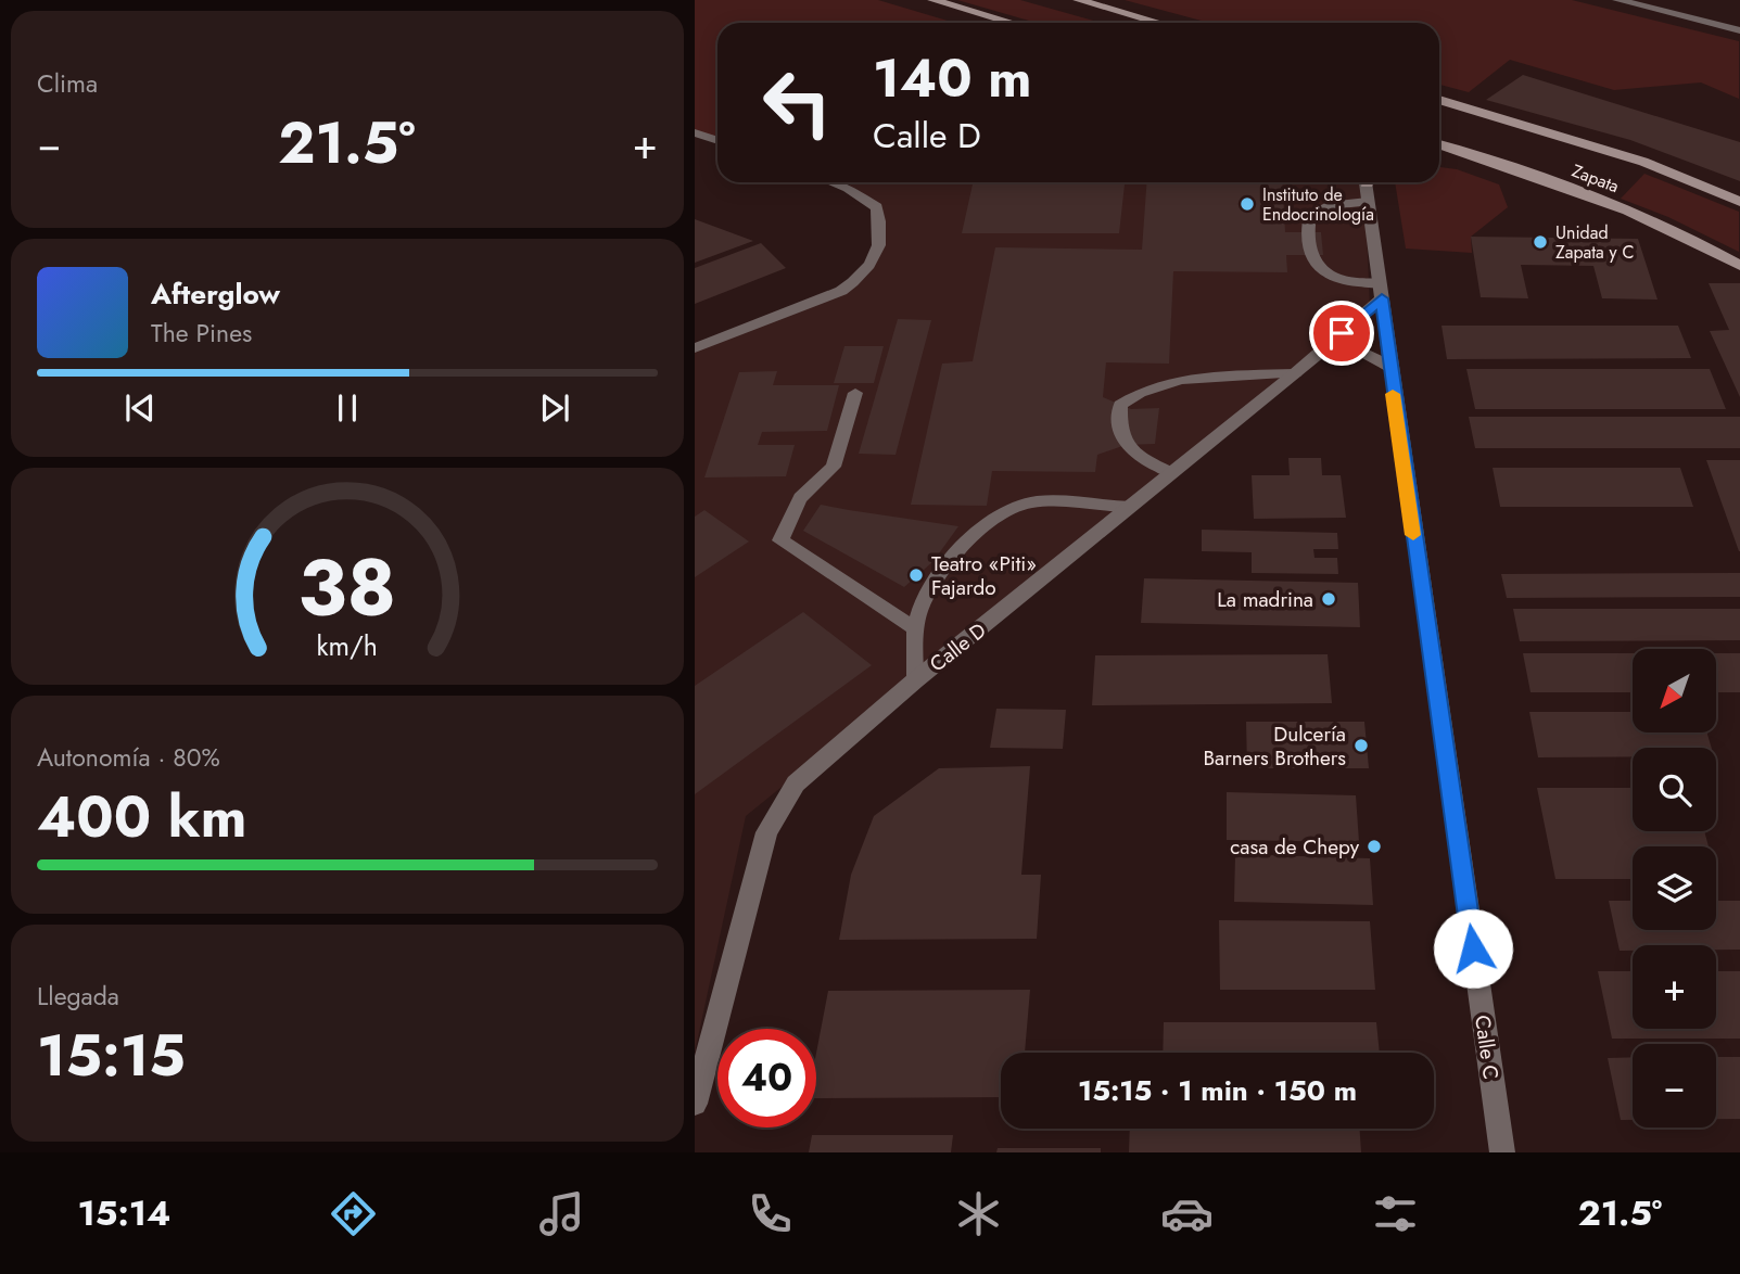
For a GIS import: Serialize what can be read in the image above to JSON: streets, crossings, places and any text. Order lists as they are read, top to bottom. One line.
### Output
{"streets":{"main road":["Zapata"],"street":["Calle D","Calle C"]},"crossings":[["Calle D","Calle C"]],"places":["Instituto de Endocrinología","Unidad Zapata y C","Teatro «Piti» Fajardo","La madrina","Dulcería Barners Brothers","casa de Chepy"],"north":"bottom left","page":{"tile":["Clima",["Autonomía · 80%","400 km"],["Llegada","15:15"]],"turn":["140 m","Calle D"],"heat":["−","21.5°","+"],"song":["Afterglow","The Pines"],"map_buttons":["+","−"],"limit":"40","trip":"15:15 · 1 min · 150 m","tabs":["15:14","21.5°"],"gauge":["38","km/h"]}}
